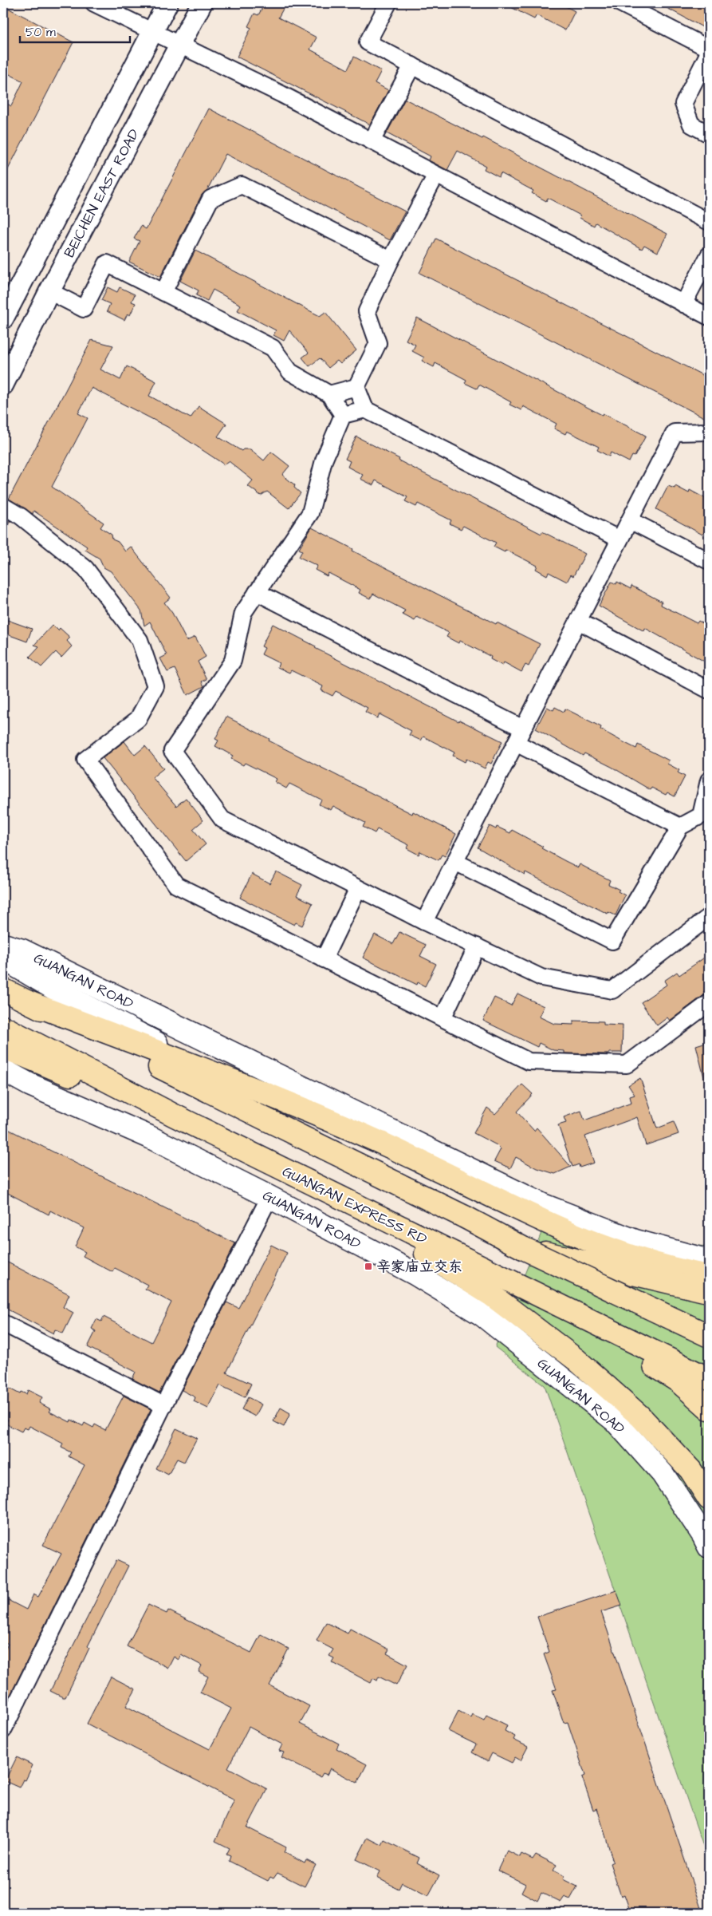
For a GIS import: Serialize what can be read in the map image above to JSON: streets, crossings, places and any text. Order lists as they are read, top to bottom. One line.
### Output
{"streets":{"highway":["GUANGAN EXPRESS RD"],"main road":["GUANGAN ROAD"],"street":["BEICHEN EAST ROAD"]},"places":{"transit":["辛家庙立交东"]},"scale_bar":"50 m"}
